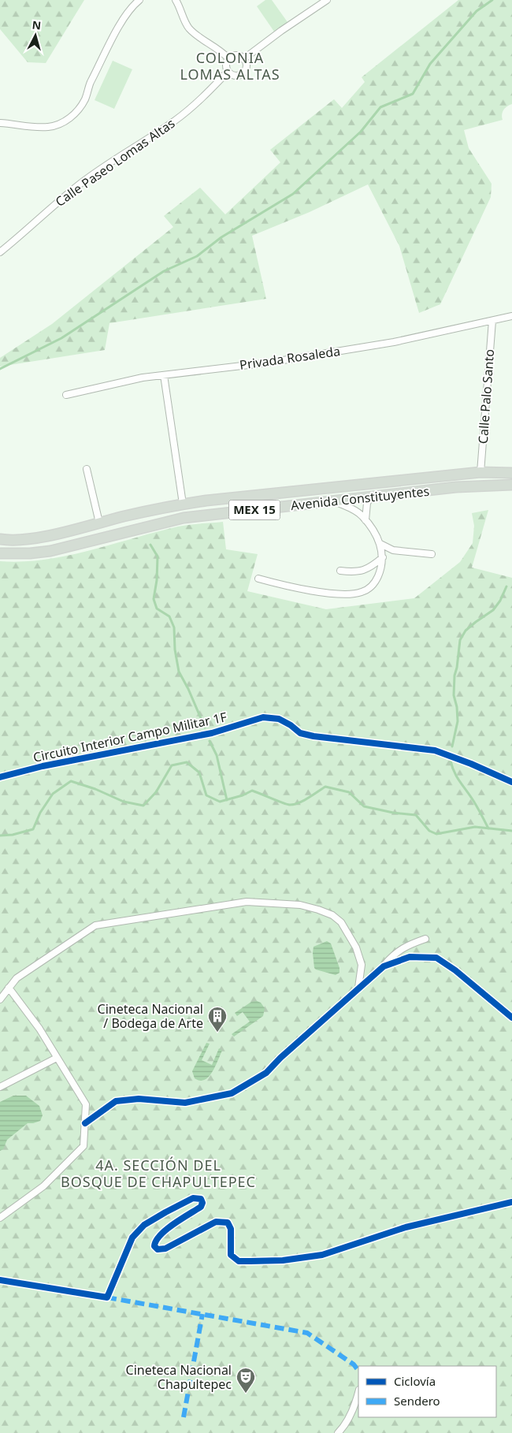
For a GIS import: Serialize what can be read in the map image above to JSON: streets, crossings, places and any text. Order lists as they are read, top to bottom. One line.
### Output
{"streets":{"highway":["Avenida Constituyentes","MEX 15"],"street":["Calle Paseo Lomas Altas","Privada Rosaleda","Calle Palo Santo","Circuito Interior Campo Militar 1F"]},"crossings":[["Privada Rosaleda","Calle Palo Santo"],["Calle Palo Santo","Avenida Constituyentes"]],"districts":["COLONIA LOMAS ALTAS","4A. SECCIÓN DEL BOSQUE DE CHAPULTEPEC"],"places":{"building":["Cineteca Nacional / Bodega de Arte"],"theatre":["Cineteca Nacional Chapultepec"]},"legend":["Ciclovía","Sendero"],"north":"top"}
